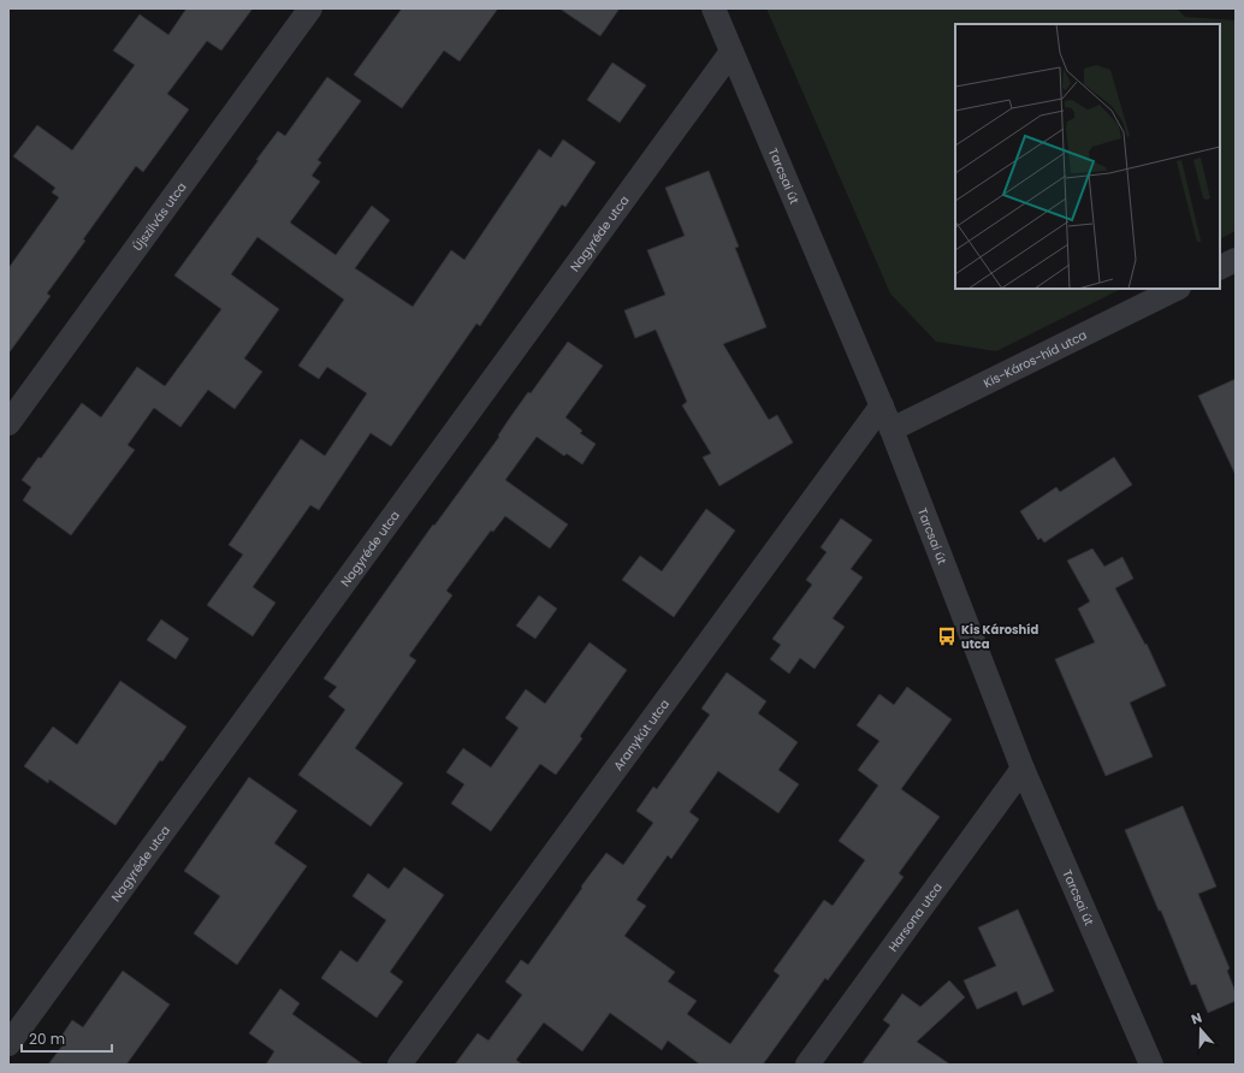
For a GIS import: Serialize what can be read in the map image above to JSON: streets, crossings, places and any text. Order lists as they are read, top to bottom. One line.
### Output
{"streets":{"street":["Tarcsai út","Újszilvás utca","Nagyréde utca","Kis-Káros-híd utca","Aranykút utca","Harsona utca"]},"crossings":[["Tarcsai út","Nagyréde utca"],["Tarcsai út","Kis-Káros-híd utca"],["Tarcsai út","Aranykút utca"],["Tarcsai út","Harsona utca"]],"places":{"bus stop":["Kis Károshíd utca"]},"scale_bar":"20 m","north":"top"}
